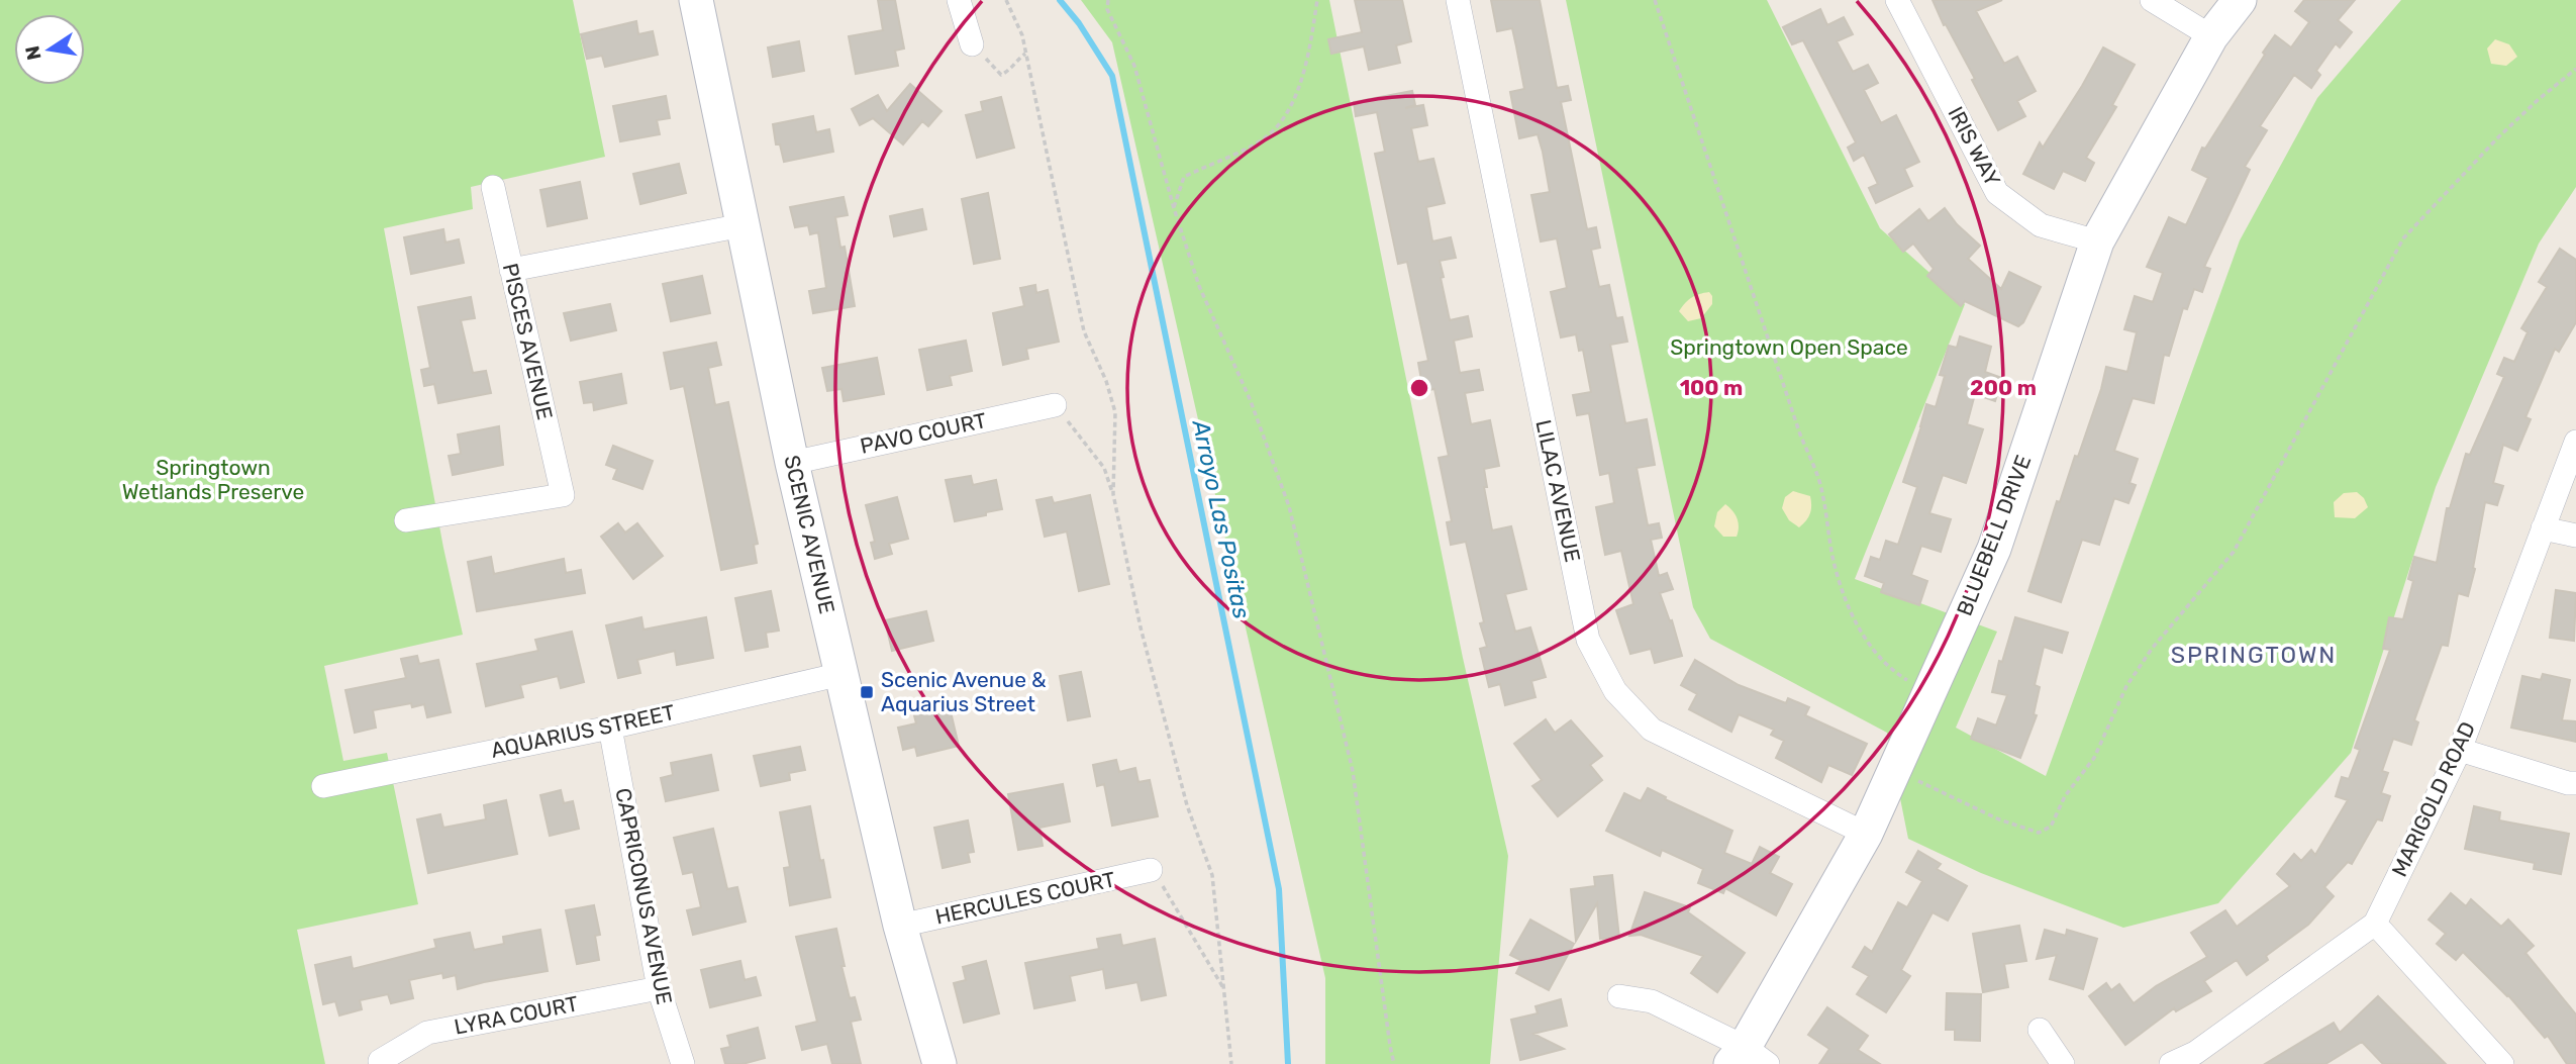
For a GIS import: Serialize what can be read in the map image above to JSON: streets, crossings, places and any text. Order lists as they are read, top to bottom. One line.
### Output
{"streets":{"street":["IRIS WAY","PISCES AVENUE","PAVO COURT","LILAC AVENUE","SCENIC AVENUE","BLUEBELL DRIVE","AQUARIUS STREET","MARIGOLD ROAD","CAPRICONUS AVENUE","HERCULES COURT","LYRA COURT"]},"crossings":[["IRIS WAY","BLUEBELL DRIVE"],["PAVO COURT","SCENIC AVENUE"],["LILAC AVENUE","BLUEBELL DRIVE"],["SCENIC AVENUE","AQUARIUS STREET"],["SCENIC AVENUE","HERCULES COURT"],["AQUARIUS STREET","CAPRICONUS AVENUE"],["CAPRICONUS AVENUE","LYRA COURT"]],"districts":["SPRINGTOWN"],"water":["Arroyo Las Positas"],"parks":["Springtown Open Space","Springtown Wetlands Preserve"],"places":{"transit":["Scenic Avenue & Aquarius Street"]},"north":"left","rings":["100 m","200 m"]}
